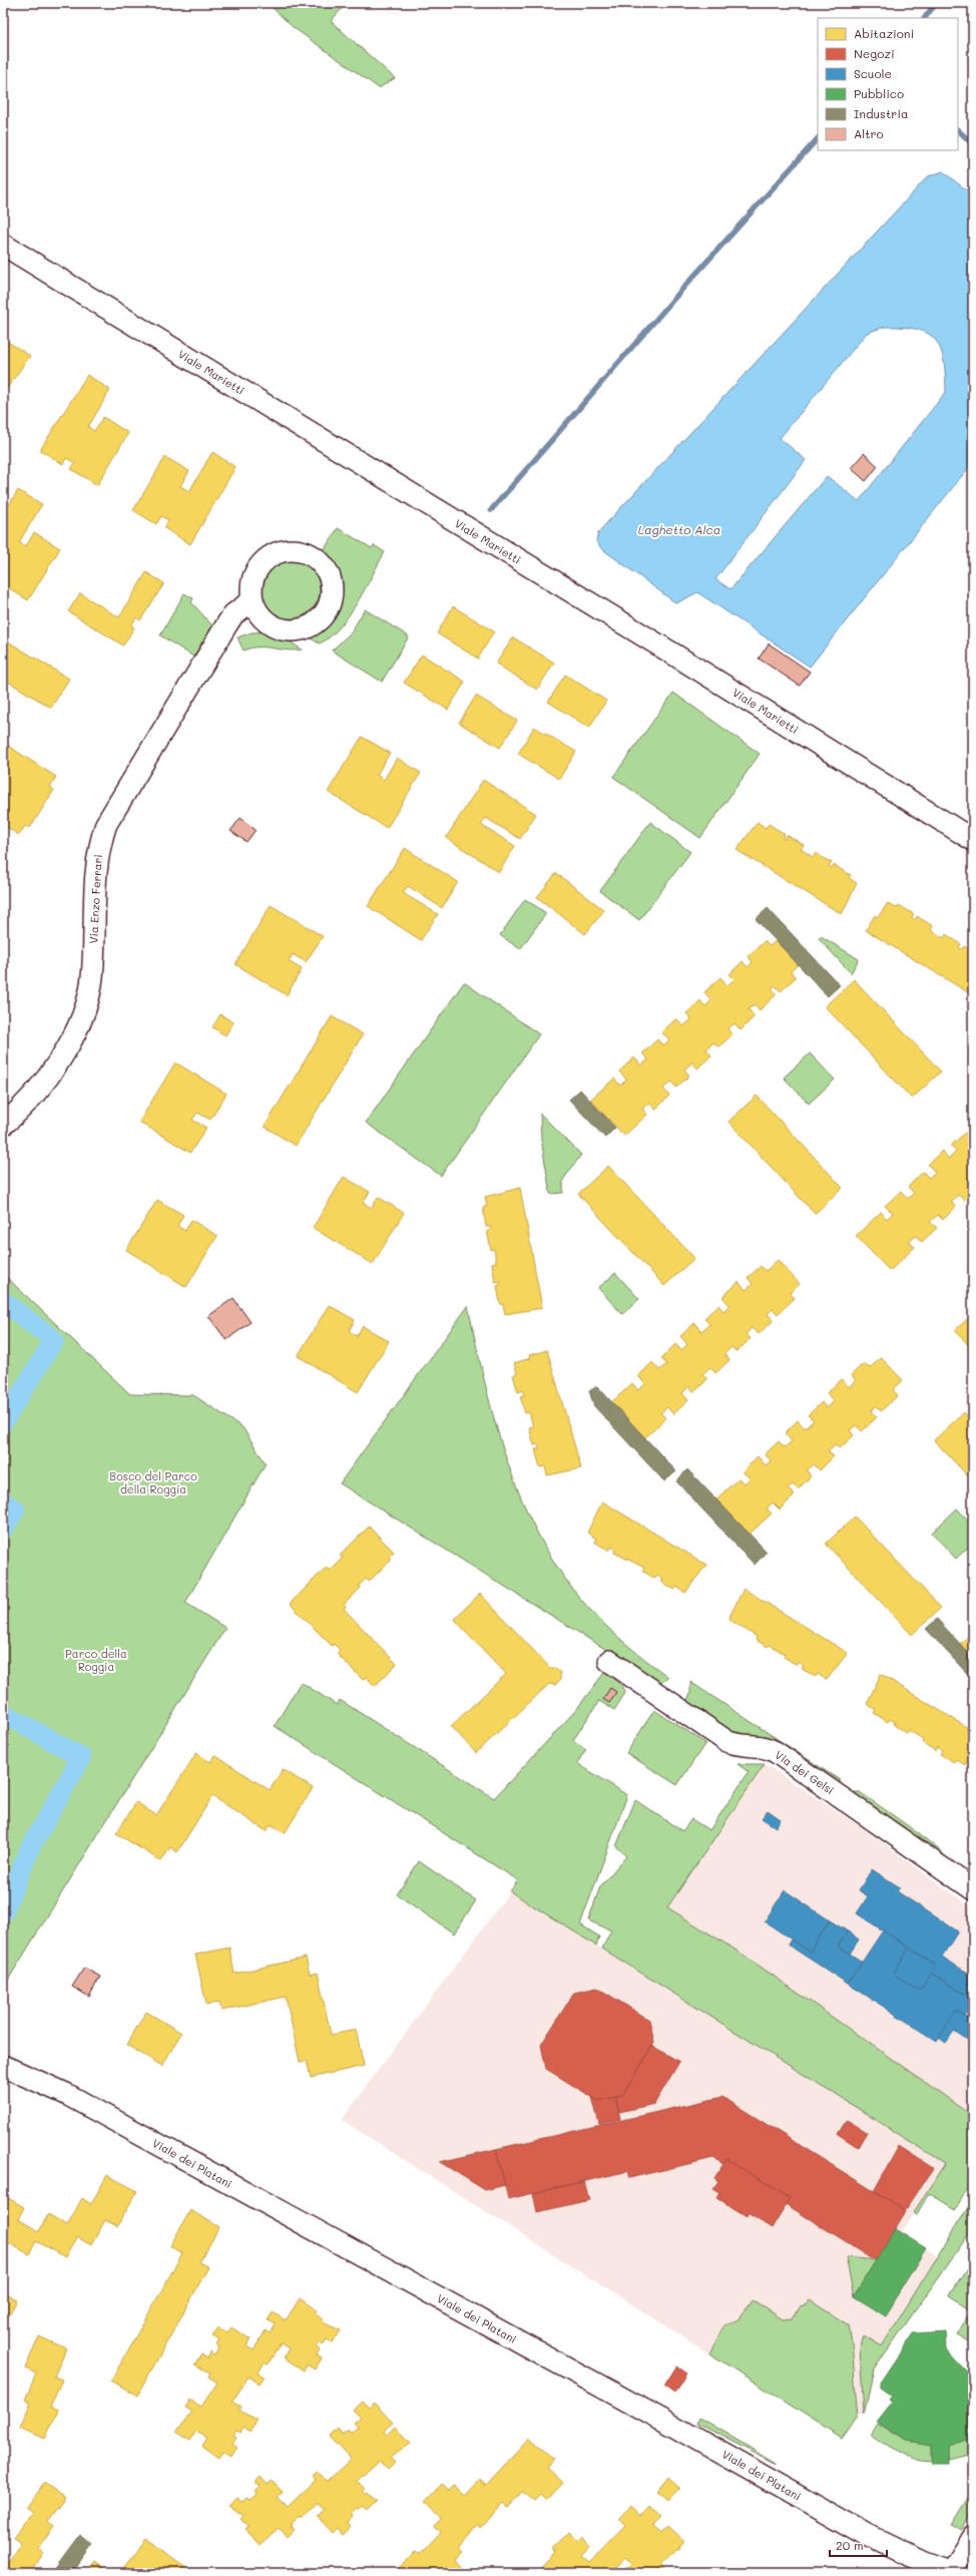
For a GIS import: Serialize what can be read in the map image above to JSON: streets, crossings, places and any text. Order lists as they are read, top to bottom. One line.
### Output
{"streets":{"street":["Viale Marietti","Via Enzo Ferrari","Via dei Gelsi","Viale dei Platani"]},"water":["Laghetto Alca"],"parks":["Bosco del Parco della Roggia","Parco della Roggia"],"legend":["Abitazioni","Negozi","Scuole","Pubblico","Industria","Altro"],"scale_bar":"20 m"}
